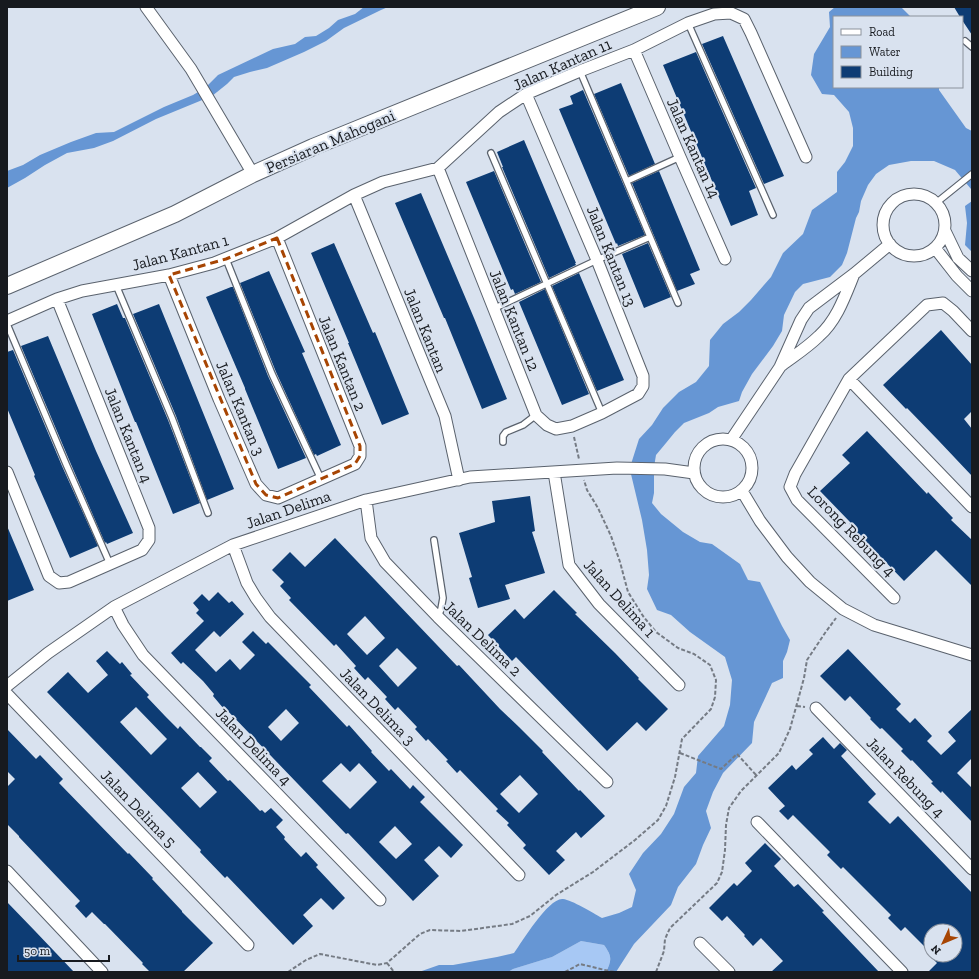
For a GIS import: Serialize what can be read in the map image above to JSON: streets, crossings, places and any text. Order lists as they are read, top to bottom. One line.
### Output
{"streets":{"main road":["Persiaran Mahogani"],"street":["Jalan Kantan 11","Jalan Kantan 14","Jalan Kantan 1","Jalan Kantan 13","Jalan Kantan 12","Jalan Kantan","Jalan Kantan 2","Jalan Kantan 3","Jalan Kantan 4","Jalan Delima","Lorong Rebung 4","Jalan Delima 1","Jalan Delima 2","Jalan Delima 3","Jalan Delima 4","Jalan Rebung 4","Jalan Delima 5"]},"crossings":[["Jalan Kantan 11","Jalan Kantan 14"],["Jalan Kantan 11","Jalan Kantan 1"],["Jalan Kantan 11","Jalan Kantan 13"],["Jalan Kantan 11","Jalan Kantan 12"],["Jalan Kantan 11","Jalan Kantan"],["Jalan Kantan 1","Jalan Kantan"],["Jalan Kantan 1","Jalan Kantan 2"],["Jalan Kantan 1","Jalan Kantan 3"],["Jalan Kantan 1","Jalan Kantan 4"],["Jalan Kantan","Jalan Delima"],["Jalan Kantan 2","Jalan Kantan 3"],["Jalan Delima","Jalan Delima 1"],["Jalan Delima","Jalan Delima 2"],["Jalan Delima","Jalan Delima 3"],["Jalan Delima","Jalan Delima 4"]],"legend":["Road","Water","Building"],"scale_bar":"50 m","north":"bottom left"}
